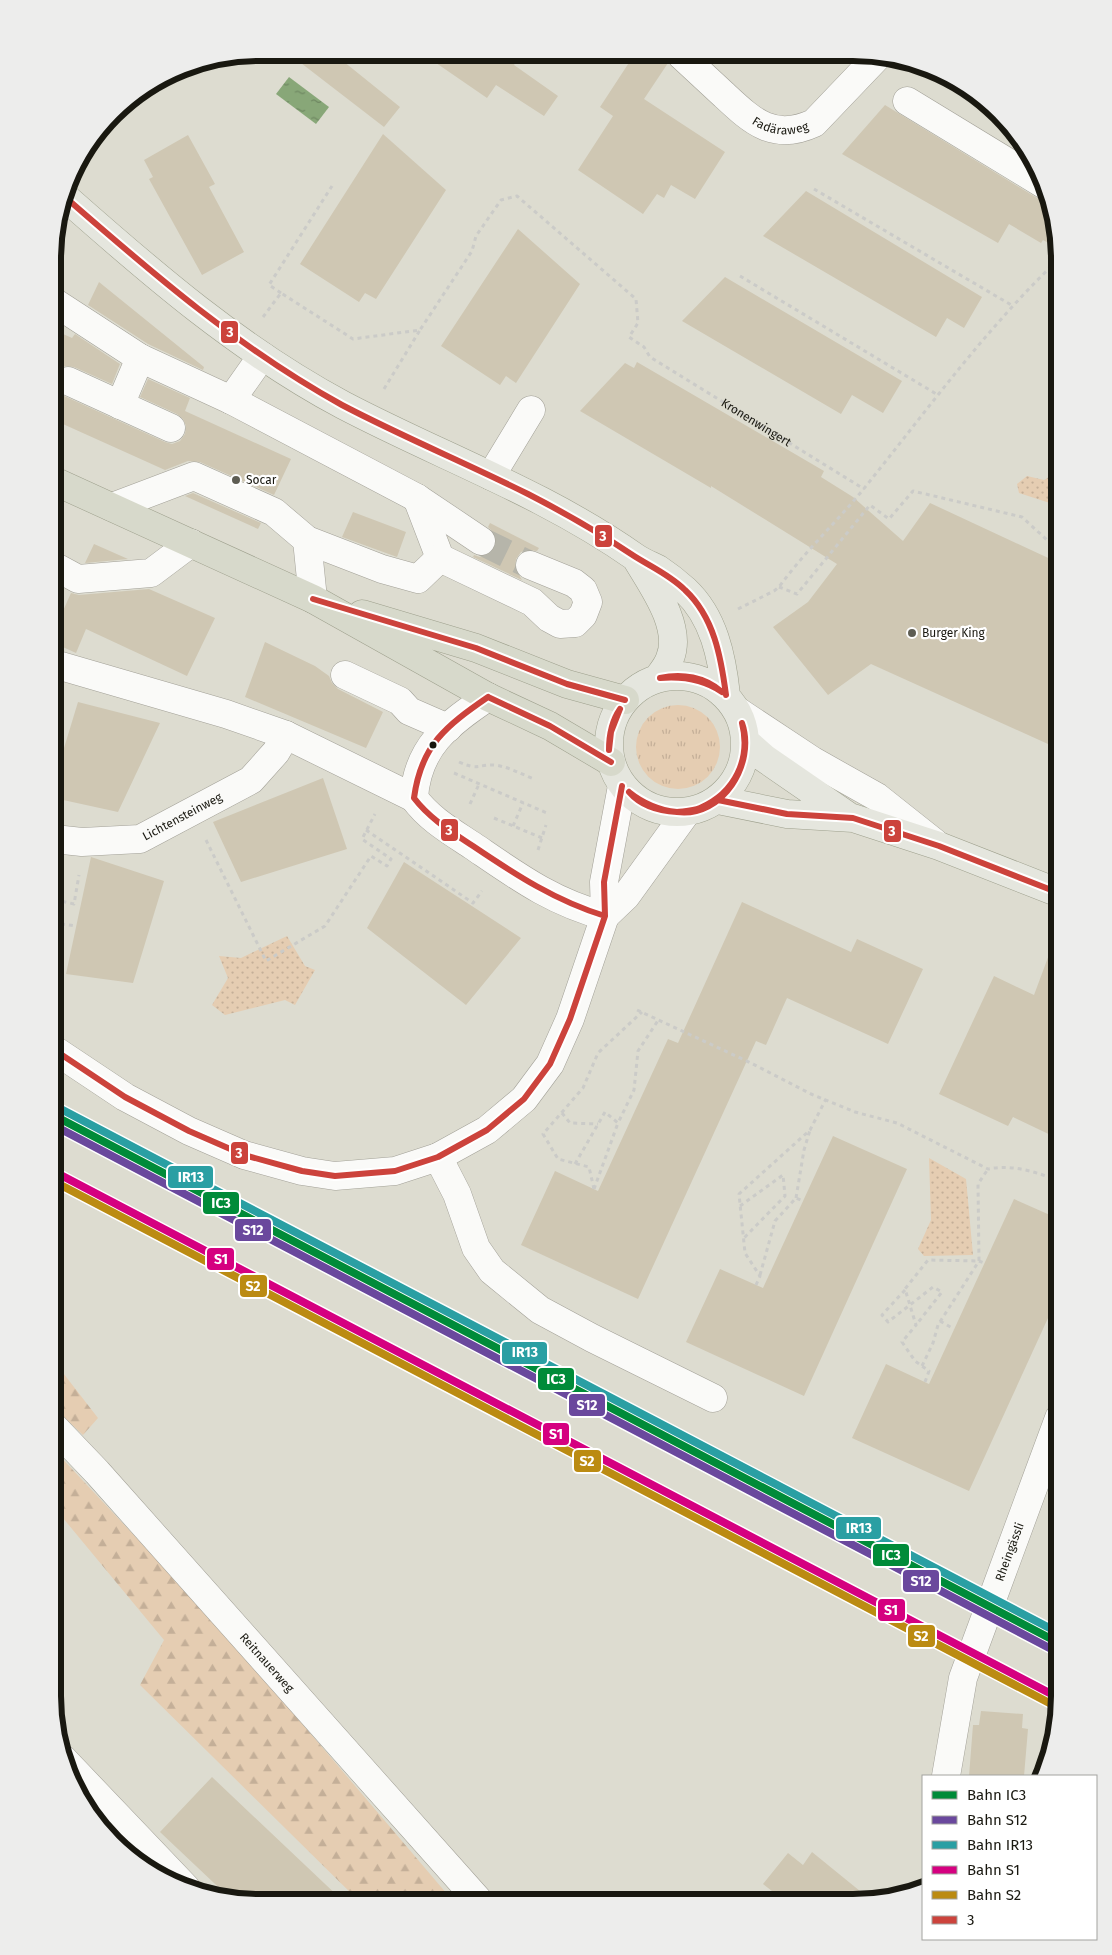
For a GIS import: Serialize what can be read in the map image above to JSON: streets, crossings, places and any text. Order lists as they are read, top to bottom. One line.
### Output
{"streets":{"street":["Fadäraweg","Lichtensteinweg","Rheingässli","Reitnauerweg"],"path":["Kronenwingert"]},"places":["Socar","Burger King"],"lines":["transit line 3","rail line IR13","rail line IC3","rail line S12","rail line S1","rail line S2"],"legend":["Bahn IC3","Bahn S12","Bahn IR13","Bahn S1","Bahn S2","3"]}
